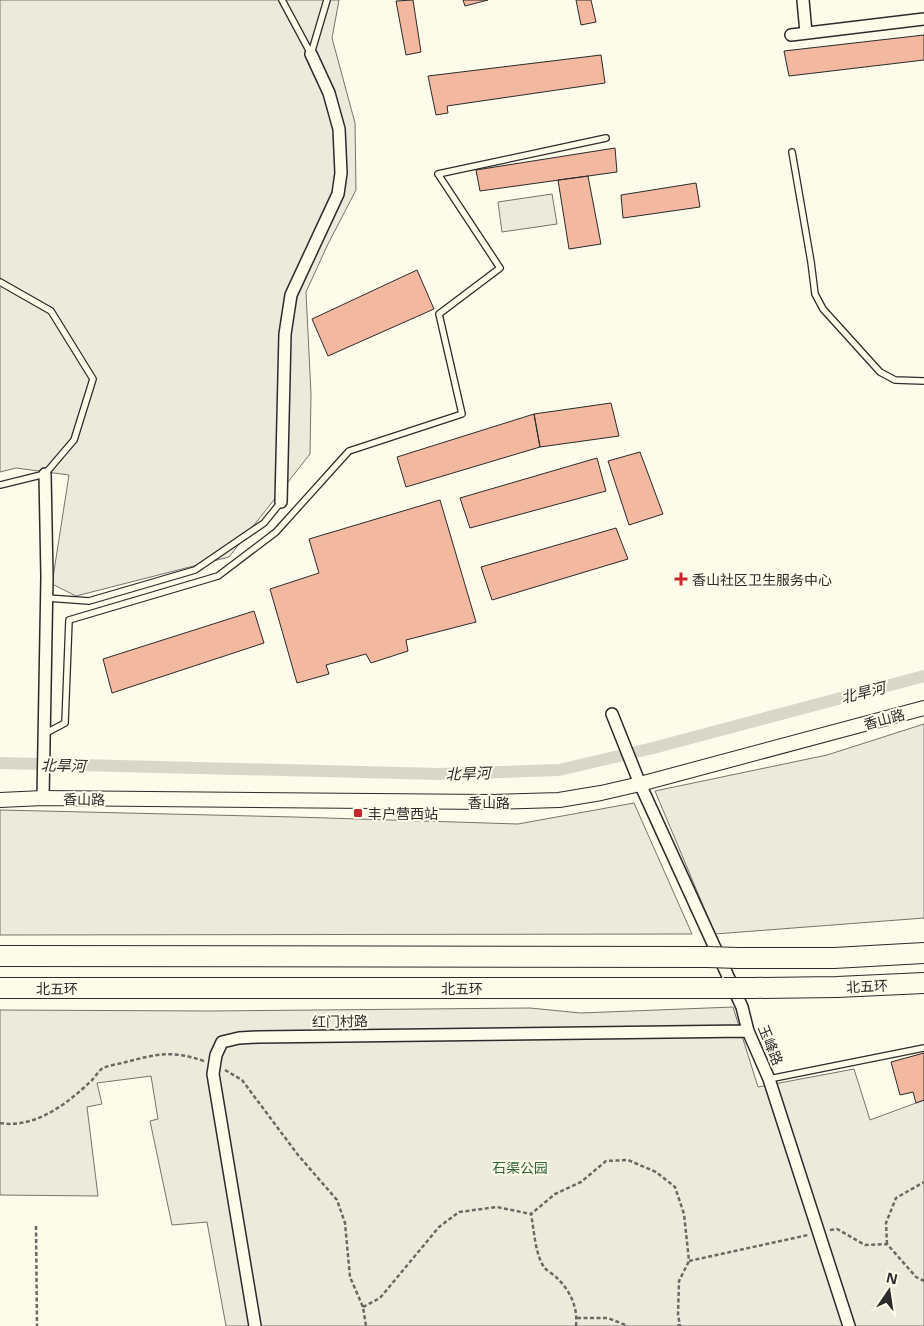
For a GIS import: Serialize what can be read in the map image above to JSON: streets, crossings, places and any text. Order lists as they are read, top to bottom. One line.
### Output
{"streets":{"highway":["北五环"],"street":["香山路","红门村路","玉峰路"]},"crossings":[["香山路","玉峰路"],["红门村路","玉峰路"]],"water":["北旱河"],"parks":["石渠公园"],"places":{"health":["香山社区卫生服务中心"],"transit":["丰户营西站"]},"north":"top"}
